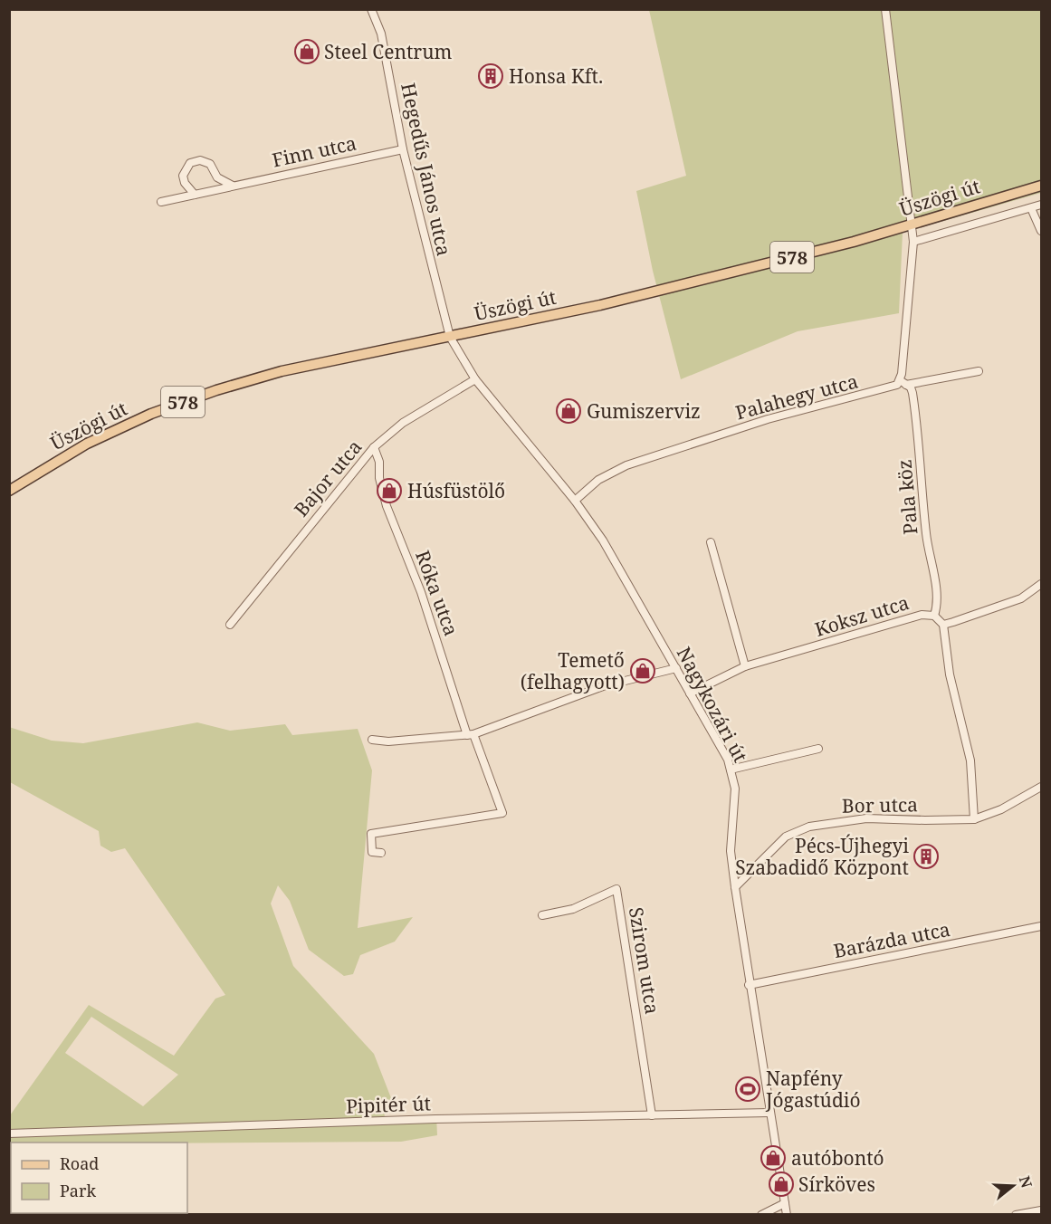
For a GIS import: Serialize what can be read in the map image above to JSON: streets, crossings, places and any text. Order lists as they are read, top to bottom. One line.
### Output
{"streets":{"main road":["Üszögi út","578"],"street":["Finn utca","Hegedűs János utca","Palahegy utca","Bajor utca","Pala köz","Róka utca","Koksz utca","Nagykozári út","Bor utca","Barázda utca","Szirom utca","Pipitér út"]},"crossings":[["Finn utca","Hegedűs János utca"],["Hegedűs János utca","Üszögi út"],["Hegedűs János utca","Nagykozári út"],["Üszögi út","Nagykozári út"],["Palahegy utca","Pala köz"],["Palahegy utca","Nagykozári út"],["Bajor utca","Róka utca"],["Bajor utca","Nagykozári út"],["Pala köz","Koksz utca"],["Koksz utca","Nagykozári út"],["Nagykozári út","Bor utca"],["Nagykozári út","Barázda utca"],["Nagykozári út","Pipitér út"],["Szirom utca","Pipitér út"]],"places":{"shop":["Steel Centrum","Gumiszerviz","Húsfüstölő","Temető (felhagyott)","autóbontó","Sírköves"],"building":["Honsa Kft.","Pécs-Újhegyi Szabadidő Központ"],"sports":["Napfény Jógastúdió"]},"legend":["Road","Park"],"north":"right"}
